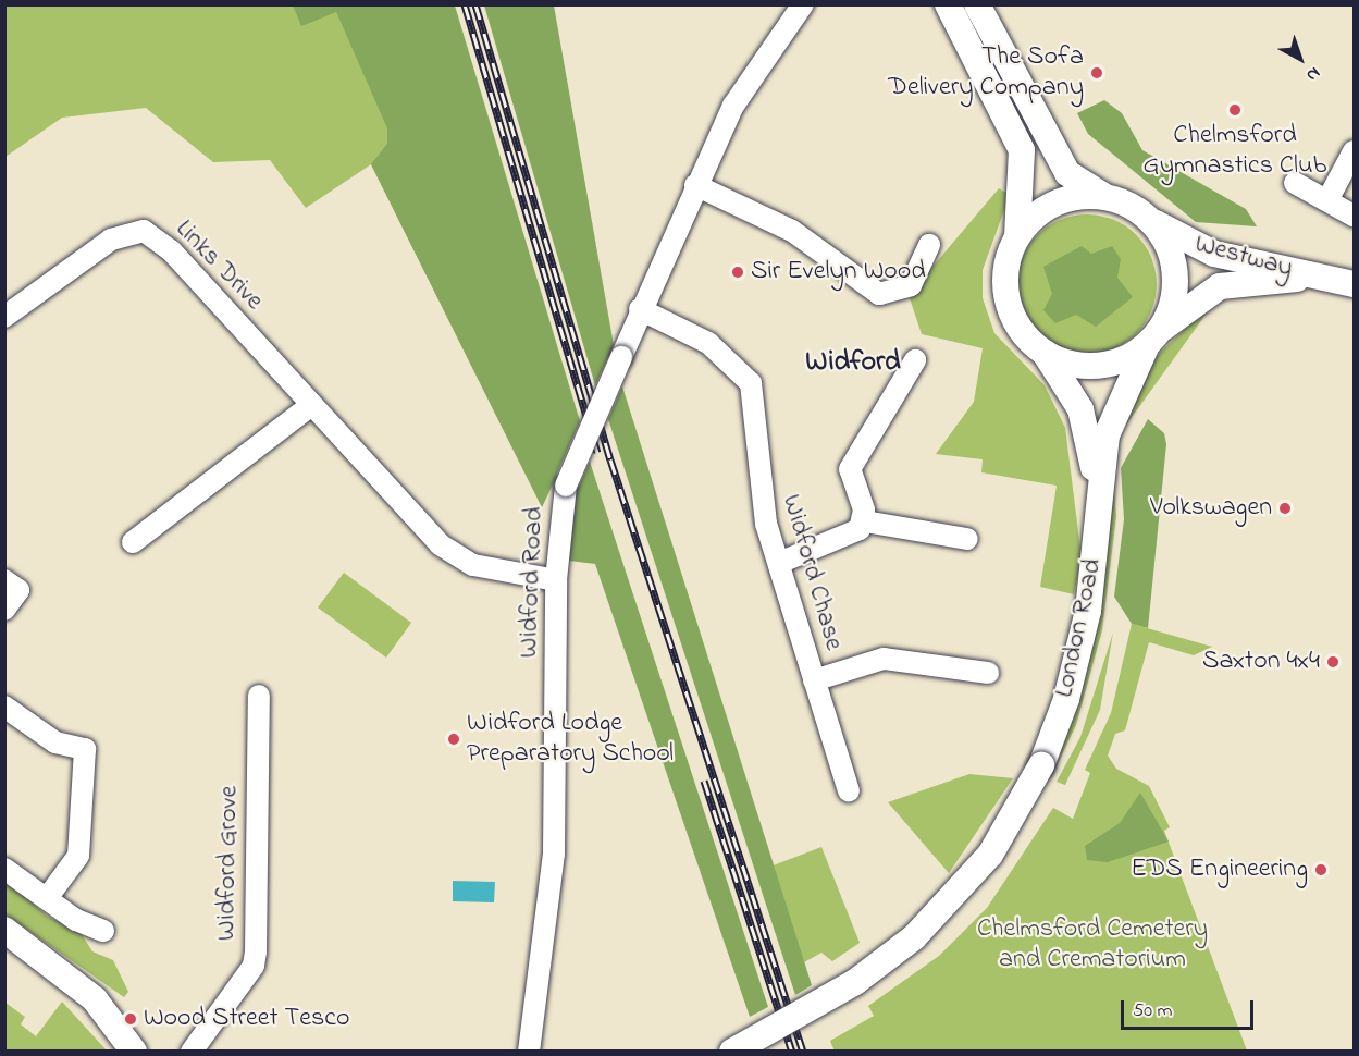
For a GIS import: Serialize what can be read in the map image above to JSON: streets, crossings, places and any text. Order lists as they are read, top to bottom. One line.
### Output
{"streets":{"main road":["Westway","London Road"],"street":["Links Drive","Widford Chase","Widford Road","Widford Grove"]},"crossings":[["Westway","London Road"],["Links Drive","Widford Road"],["Widford Chase","Widford Road"]],"districts":["Widford"],"parks":["Chelmsford Cemetery and Crematorium"],"places":["The Sofa Delivery Company","Chelmsford Gymnastics Club","Sir Evelyn Wood","Volkswagen","Saxton 4x4","Widford Lodge Preparatory School","EDS Engineering","Wood Street Tesco"],"scale_bar":"50 m","north":"bottom right"}
